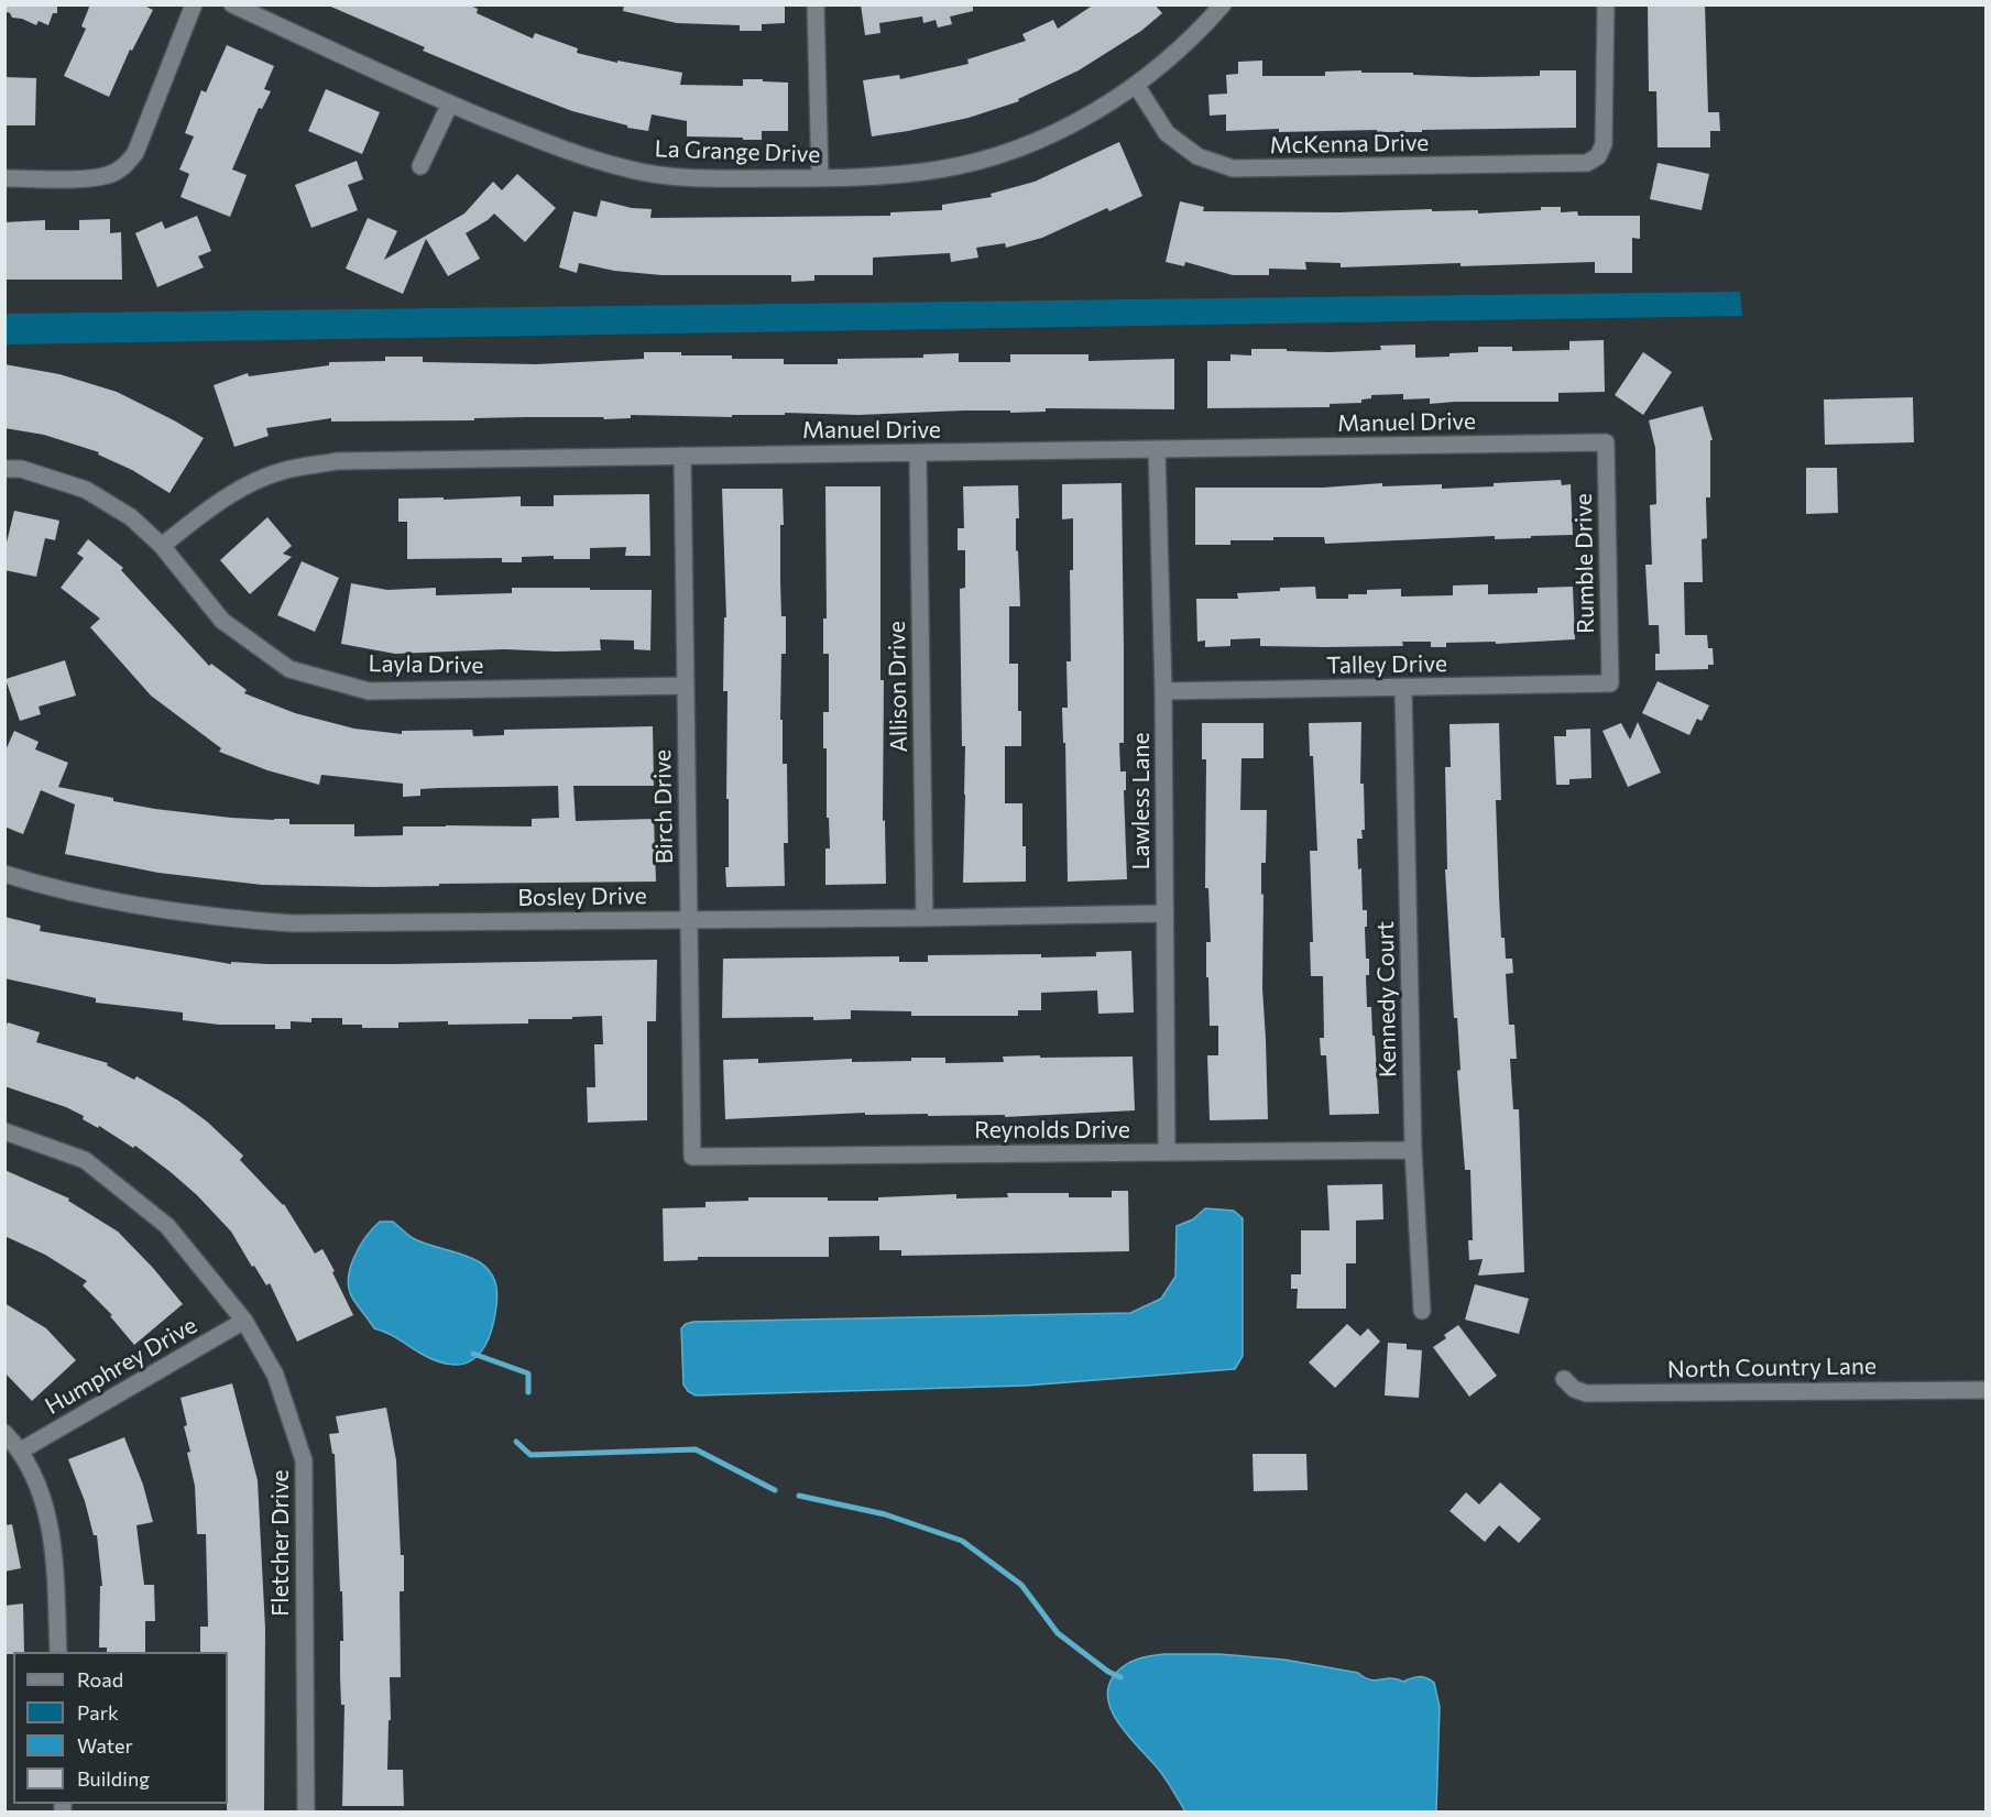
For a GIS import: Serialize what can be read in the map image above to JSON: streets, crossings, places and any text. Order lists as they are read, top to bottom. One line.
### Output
{"streets":{"street":["McKenna Drive","La Grange Drive","Manuel Drive","Rumble Drive","Layla Drive","Talley Drive","Allison Drive","Lawless Lane","Birch Drive","Bosley Drive","Kennedy Court","Reynolds Drive","Humphrey Drive","North Country Lane","Fletcher Drive"]},"crossings":[["McKenna Drive","La Grange Drive"],["Manuel Drive","Rumble Drive"],["Manuel Drive","Layla Drive"],["Manuel Drive","Allison Drive"],["Manuel Drive","Lawless Lane"],["Manuel Drive","Birch Drive"],["Rumble Drive","Talley Drive"],["Layla Drive","Birch Drive"],["Talley Drive","Lawless Lane"],["Talley Drive","Kennedy Court"],["Allison Drive","Bosley Drive"],["Lawless Lane","Bosley Drive"],["Lawless Lane","Reynolds Drive"],["Birch Drive","Bosley Drive"],["Birch Drive","Reynolds Drive"],["Kennedy Court","Reynolds Drive"],["Humphrey Drive","Fletcher Drive"]],"legend":["Road","Park","Water","Building"]}
